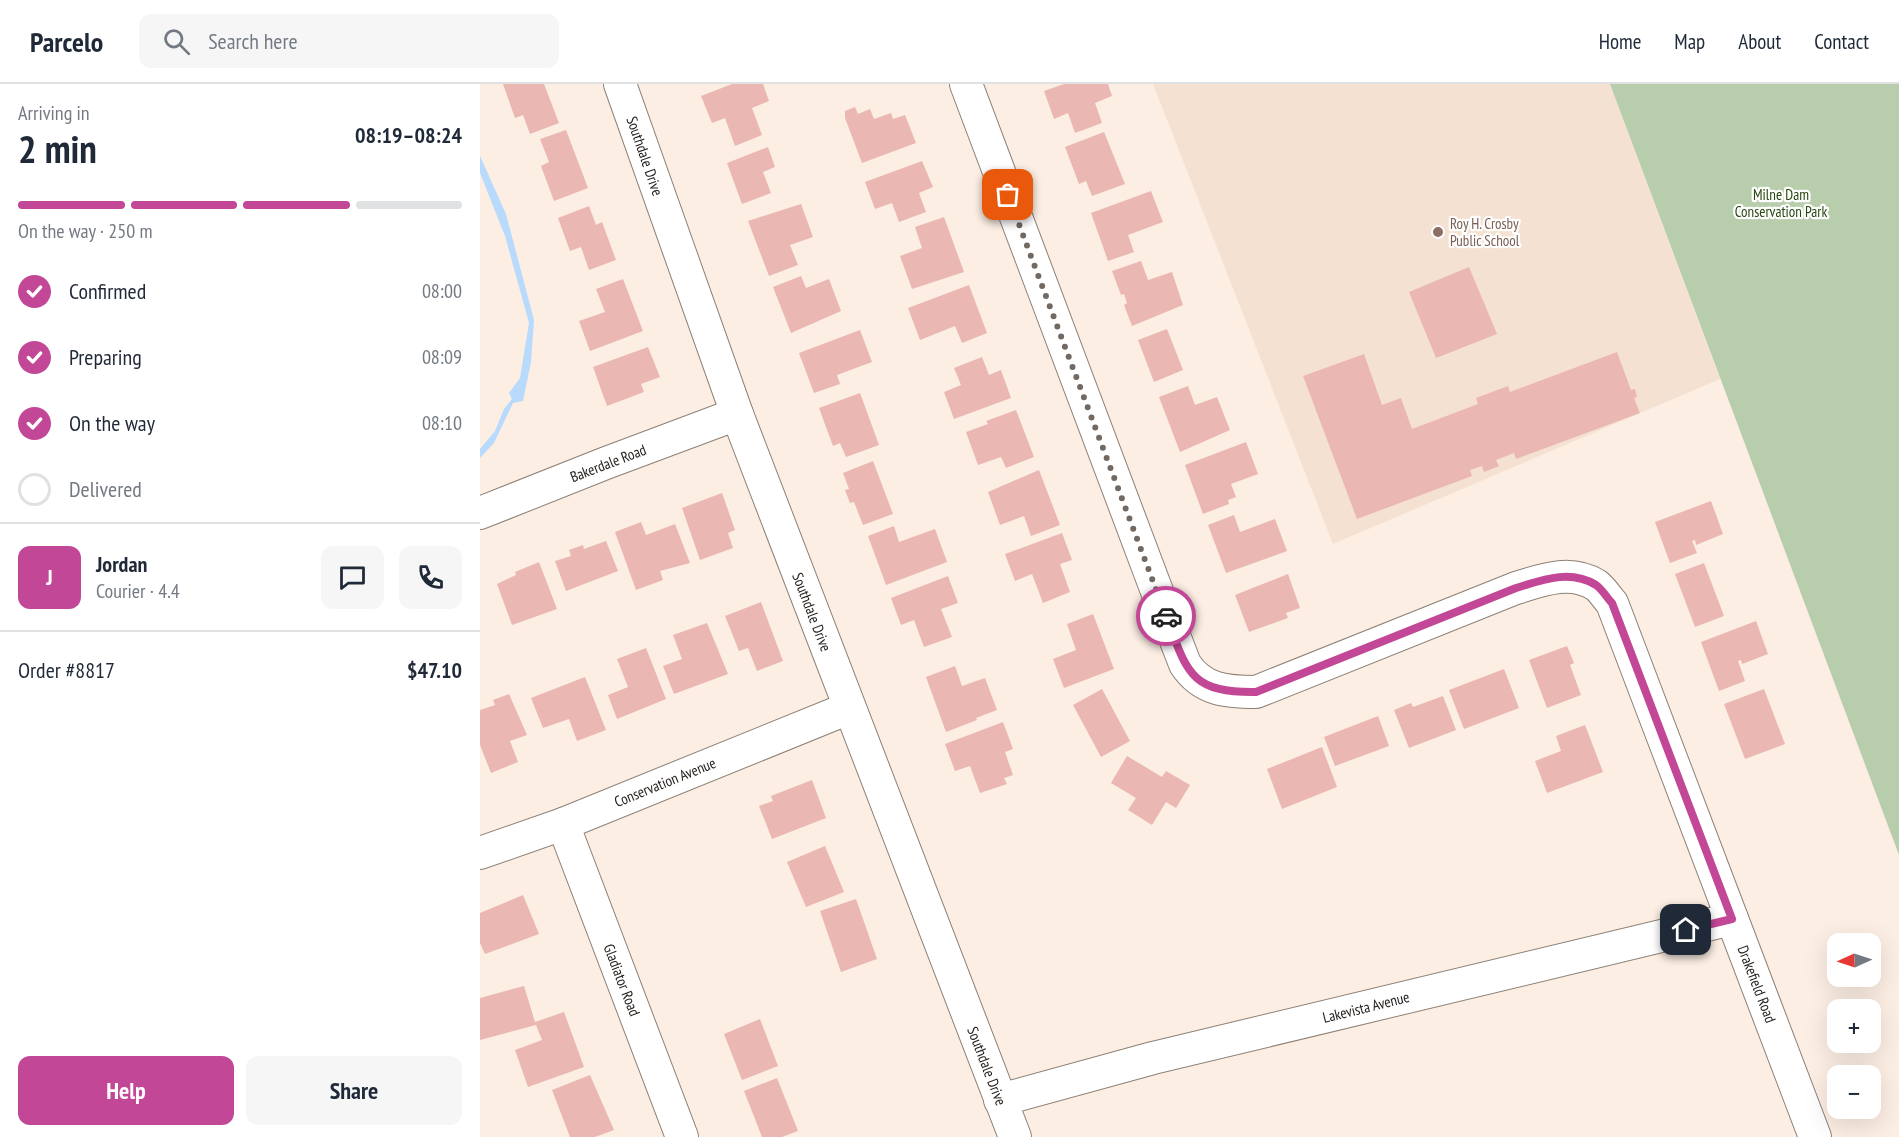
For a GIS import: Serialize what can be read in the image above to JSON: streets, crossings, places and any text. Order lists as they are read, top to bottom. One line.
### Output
{"streets":{"street":["Southdale Drive","Bakerdale Road","Conservation Avenue","Gladiator Road","Drakefield Road","Lakevista Avenue"]},"crossings":[["Southdale Drive","Bakerdale Road"],["Southdale Drive","Conservation Avenue"],["Southdale Drive","Lakevista Avenue"],["Conservation Avenue","Gladiator Road"],["Drakefield Road","Lakevista Avenue"]],"parks":["Milne Dam Conservation Park"],"places":["Roy H. Crosby Public School"],"north":"left","page":{"header":"Parcelo","search":"Search here","nav":["Home","Map","About","Contact"],"heading":["2 min","Arriving in","08:19–08:24"],"panel":["Jordan","Courier · 4.4","Order #8817","$47.10"],"bar":"On the way · 250 m","list":[["Confirmed","08:00"],["Preparing","08:09"],["On the way","08:10"],"Delivered"],"round":"J","map_buttons":["+","−"],"buttons":["Help","Share"]}}
